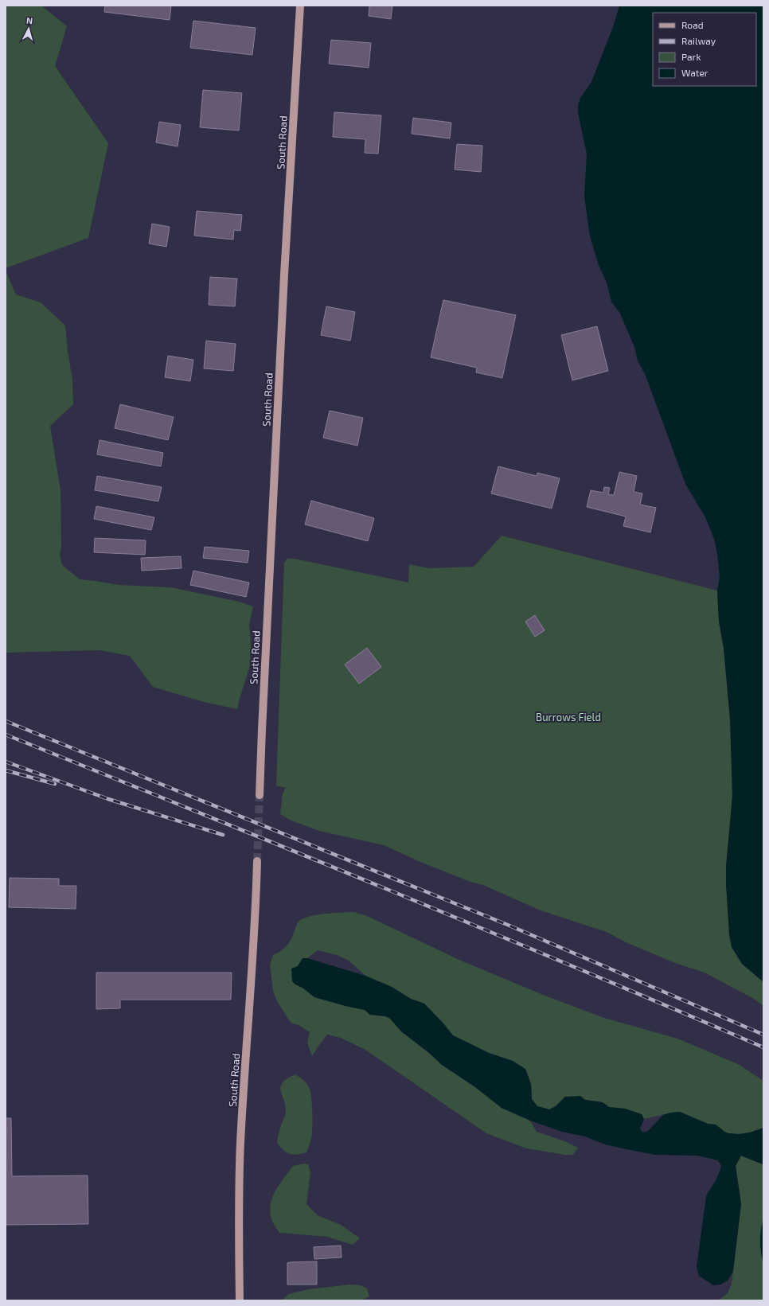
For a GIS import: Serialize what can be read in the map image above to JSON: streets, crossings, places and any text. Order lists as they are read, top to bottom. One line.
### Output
{"streets":{"main road":["South Road"]},"parks":["Burrows Field"],"legend":["Road","Railway","Park","Water"],"north":"top"}
